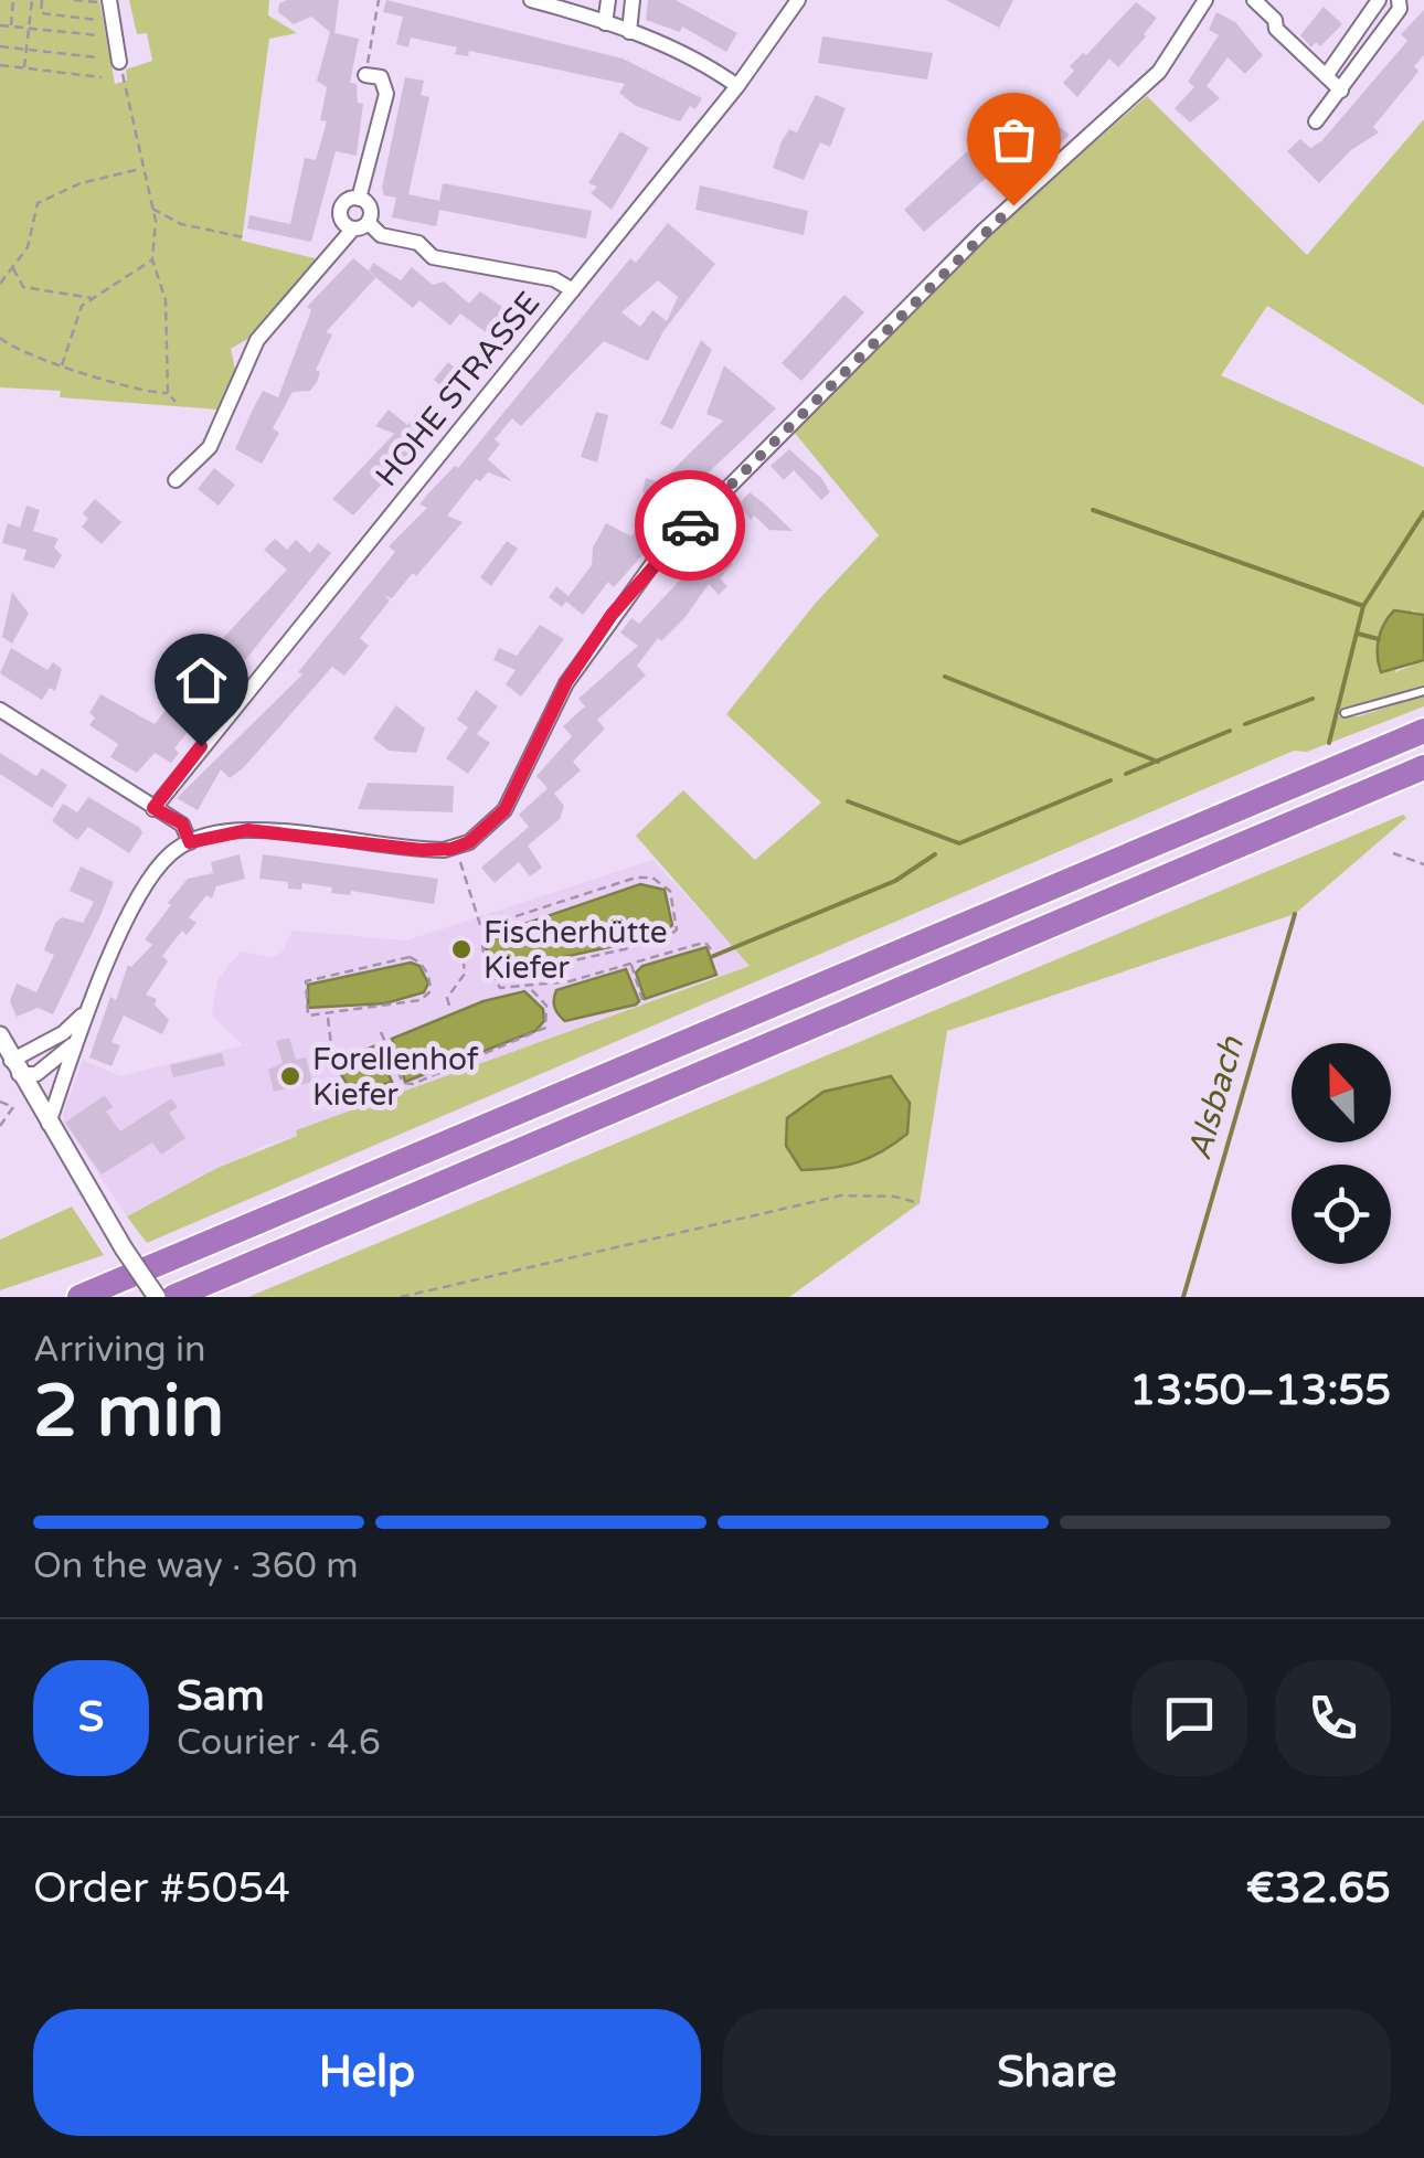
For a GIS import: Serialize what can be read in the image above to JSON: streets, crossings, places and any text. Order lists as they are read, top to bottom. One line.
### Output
{"streets":{"street":["HOHE STRASSE"]},"water":["Alsbach"],"places":["Fischerhütte Kiefer","Forellenhof Kiefer"],"north":"top","page":{"heading":["2 min","Arriving in","13:50–13:55"],"panel":["Sam","Courier · 4.6","Order #5054","€32.65"],"bar":"On the way · 360 m","round":"S","buttons":["Help","Share"]}}
